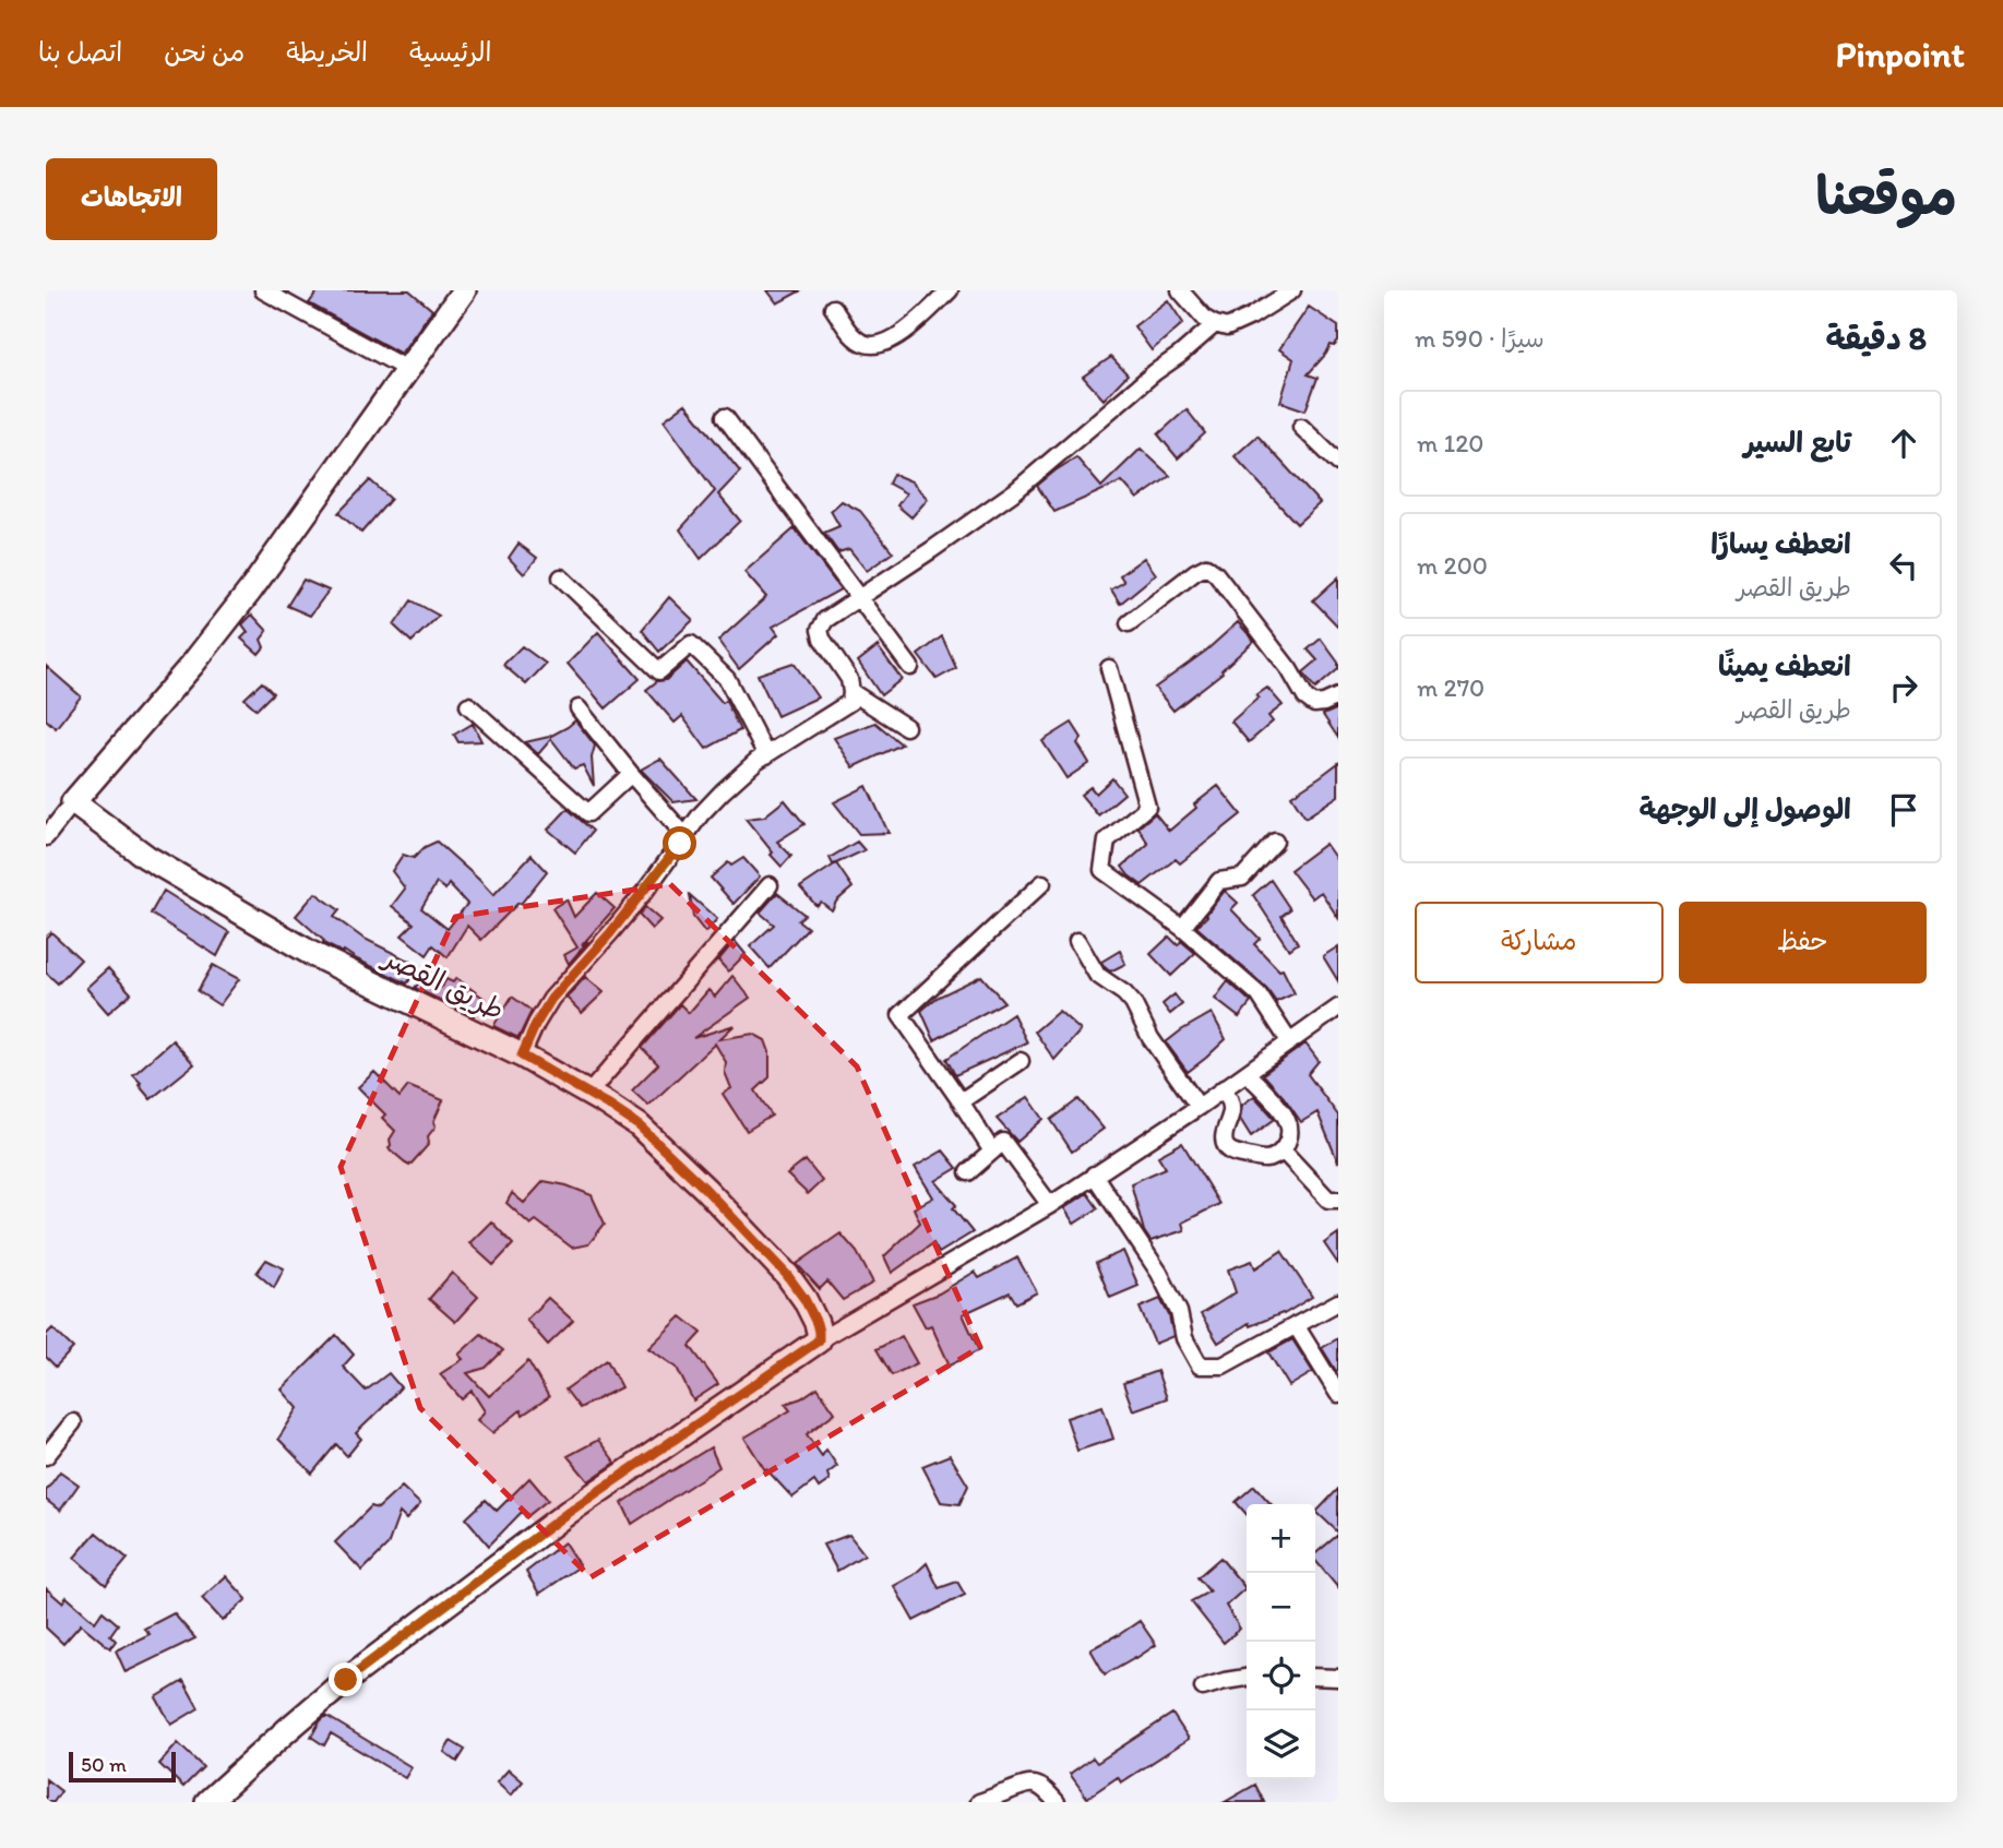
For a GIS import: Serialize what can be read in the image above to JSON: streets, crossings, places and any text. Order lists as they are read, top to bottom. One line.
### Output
{"streets":{"street":["طريق القصر"]},"scale_bar":"50 m","page":{"header":"Pinpoint","nav":["الرئيسية","الخريطة","من نحن","اتصل بنا"],"title":"موقعنا","buttons":["الاتجاهات",["حفظ","مشاركة"]],"heading":["8 دقيقة","سيرًا · 590 m"],"list":[["تابع السير","120 m"],["انعطف يسارًا","طريق القصر","200 m"],["انعطف يمينًا","طريق القصر","270 m"],"الوصول إلى الوجهة"],"map_buttons":["+","−"],"scale":"50 m"}}
